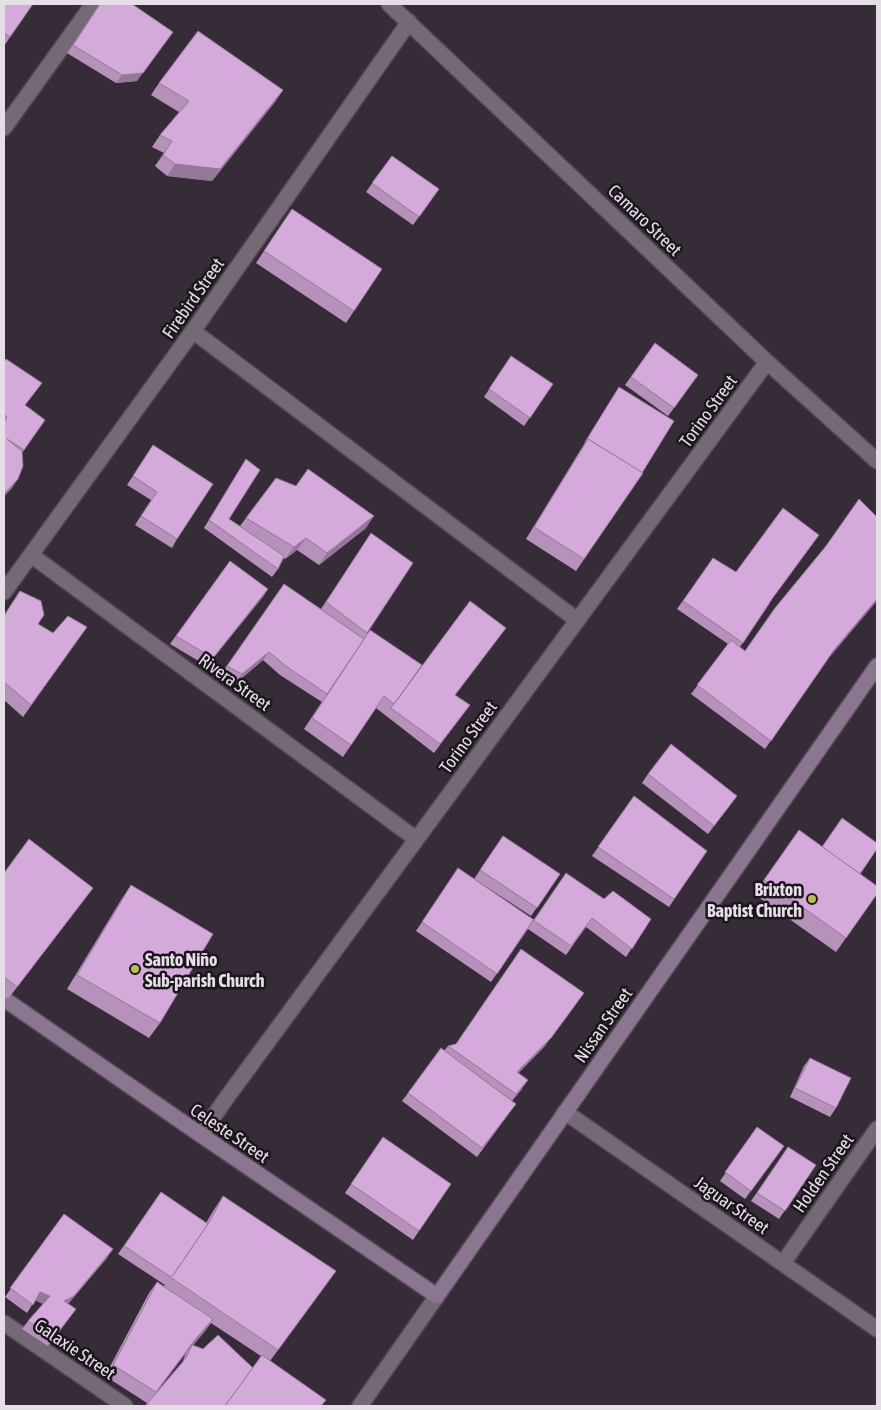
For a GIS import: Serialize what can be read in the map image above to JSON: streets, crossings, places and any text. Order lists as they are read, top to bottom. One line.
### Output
{"streets":{"street":["Camaro Street","Firebird Street","Torino Street","Rivera Street","Nissan Street","Celeste Street","Holden Street","Jaguar Street","Galaxie Street"]},"crossings":[["Camaro Street","Firebird Street"],["Camaro Street","Torino Street"],["Firebird Street","Rivera Street"],["Torino Street","Rivera Street"],["Torino Street","Celeste Street"],["Nissan Street","Celeste Street"],["Nissan Street","Jaguar Street"],["Holden Street","Jaguar Street"]],"places":["Brixton Baptist Church","Santo Niño Sub-parish Church"]}
